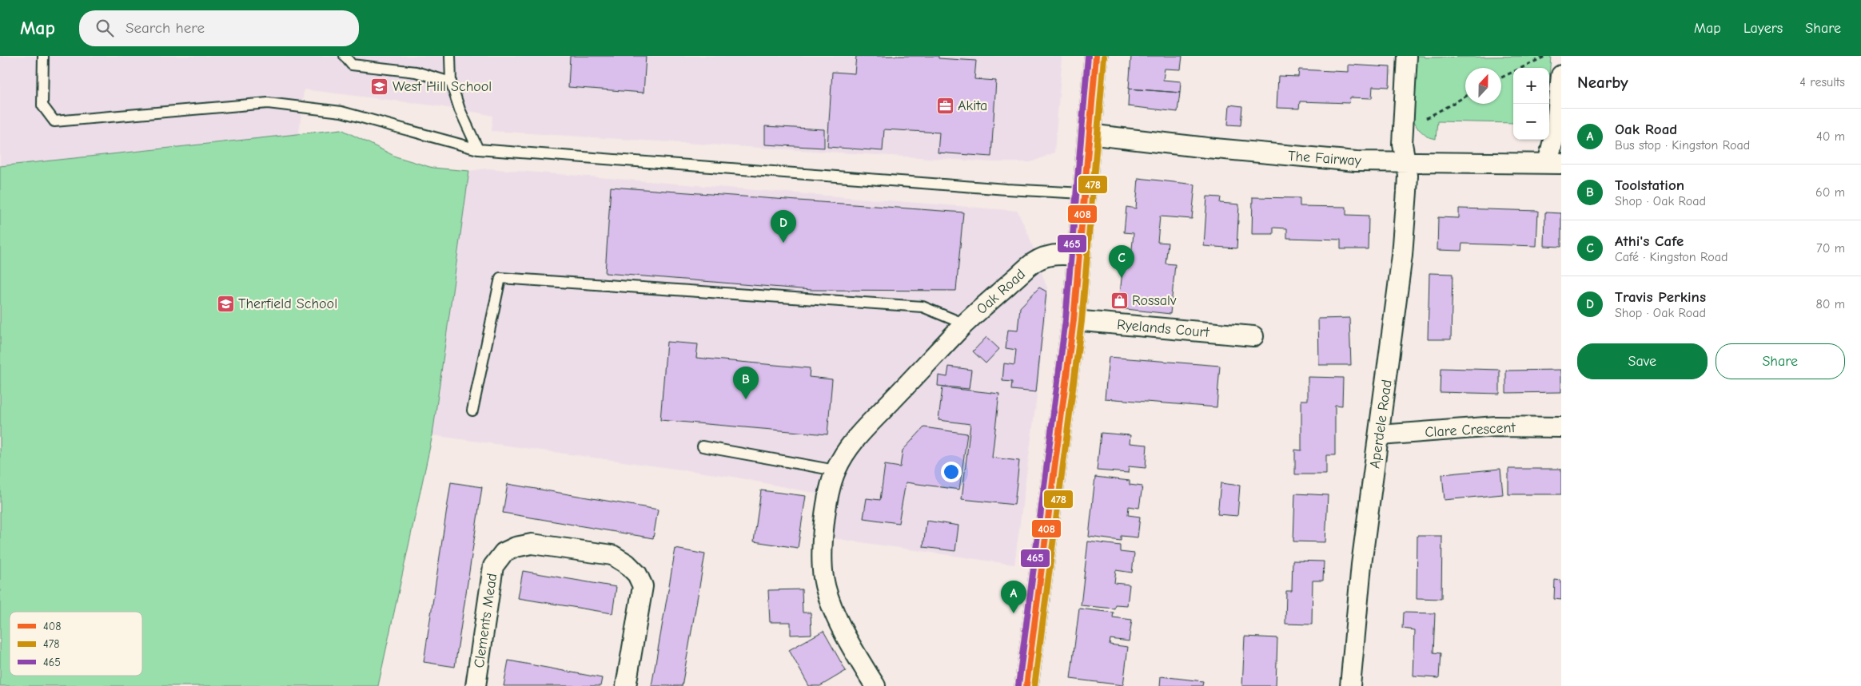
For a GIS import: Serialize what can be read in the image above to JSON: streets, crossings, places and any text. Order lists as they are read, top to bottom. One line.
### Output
{"streets":{"street":["The Fairway","Oak Road","Ryelands Court","Aperdele Road","Clare Crescent","Clements Mead"]},"crossings":[["The Fairway","Aperdele Road"],["Aperdele Road","Clare Crescent"]],"places":{"school or university":["West Hill School","Therfield School"],"office":["Akita"],"shop":["Rossalv"]},"lines":["transit line 408","transit line 465","transit line 478"],"legend":["408","478","465"],"north":"top","page":{"header":"Map","search":"Search here","nav":["Map","Layers","Share"],"heading":["Nearby","4 results"],"map_buttons":["+","−"],"list":[{"mark":"A","name":"Oak Road","note":"Bus stop · Kingston Road","value":"40 m"},{"mark":"B","name":"Toolstation","note":"Shop · Oak Road","value":"60 m"},{"mark":"C","name":"Athi's Cafe","note":"Café · Kingston Road","value":"70 m"},{"mark":"D","name":"Travis Perkins","note":"Shop · Oak Road","value":"80 m"}],"pins":["D","C","B","A"],"buttons":["Save","Share"]}}
